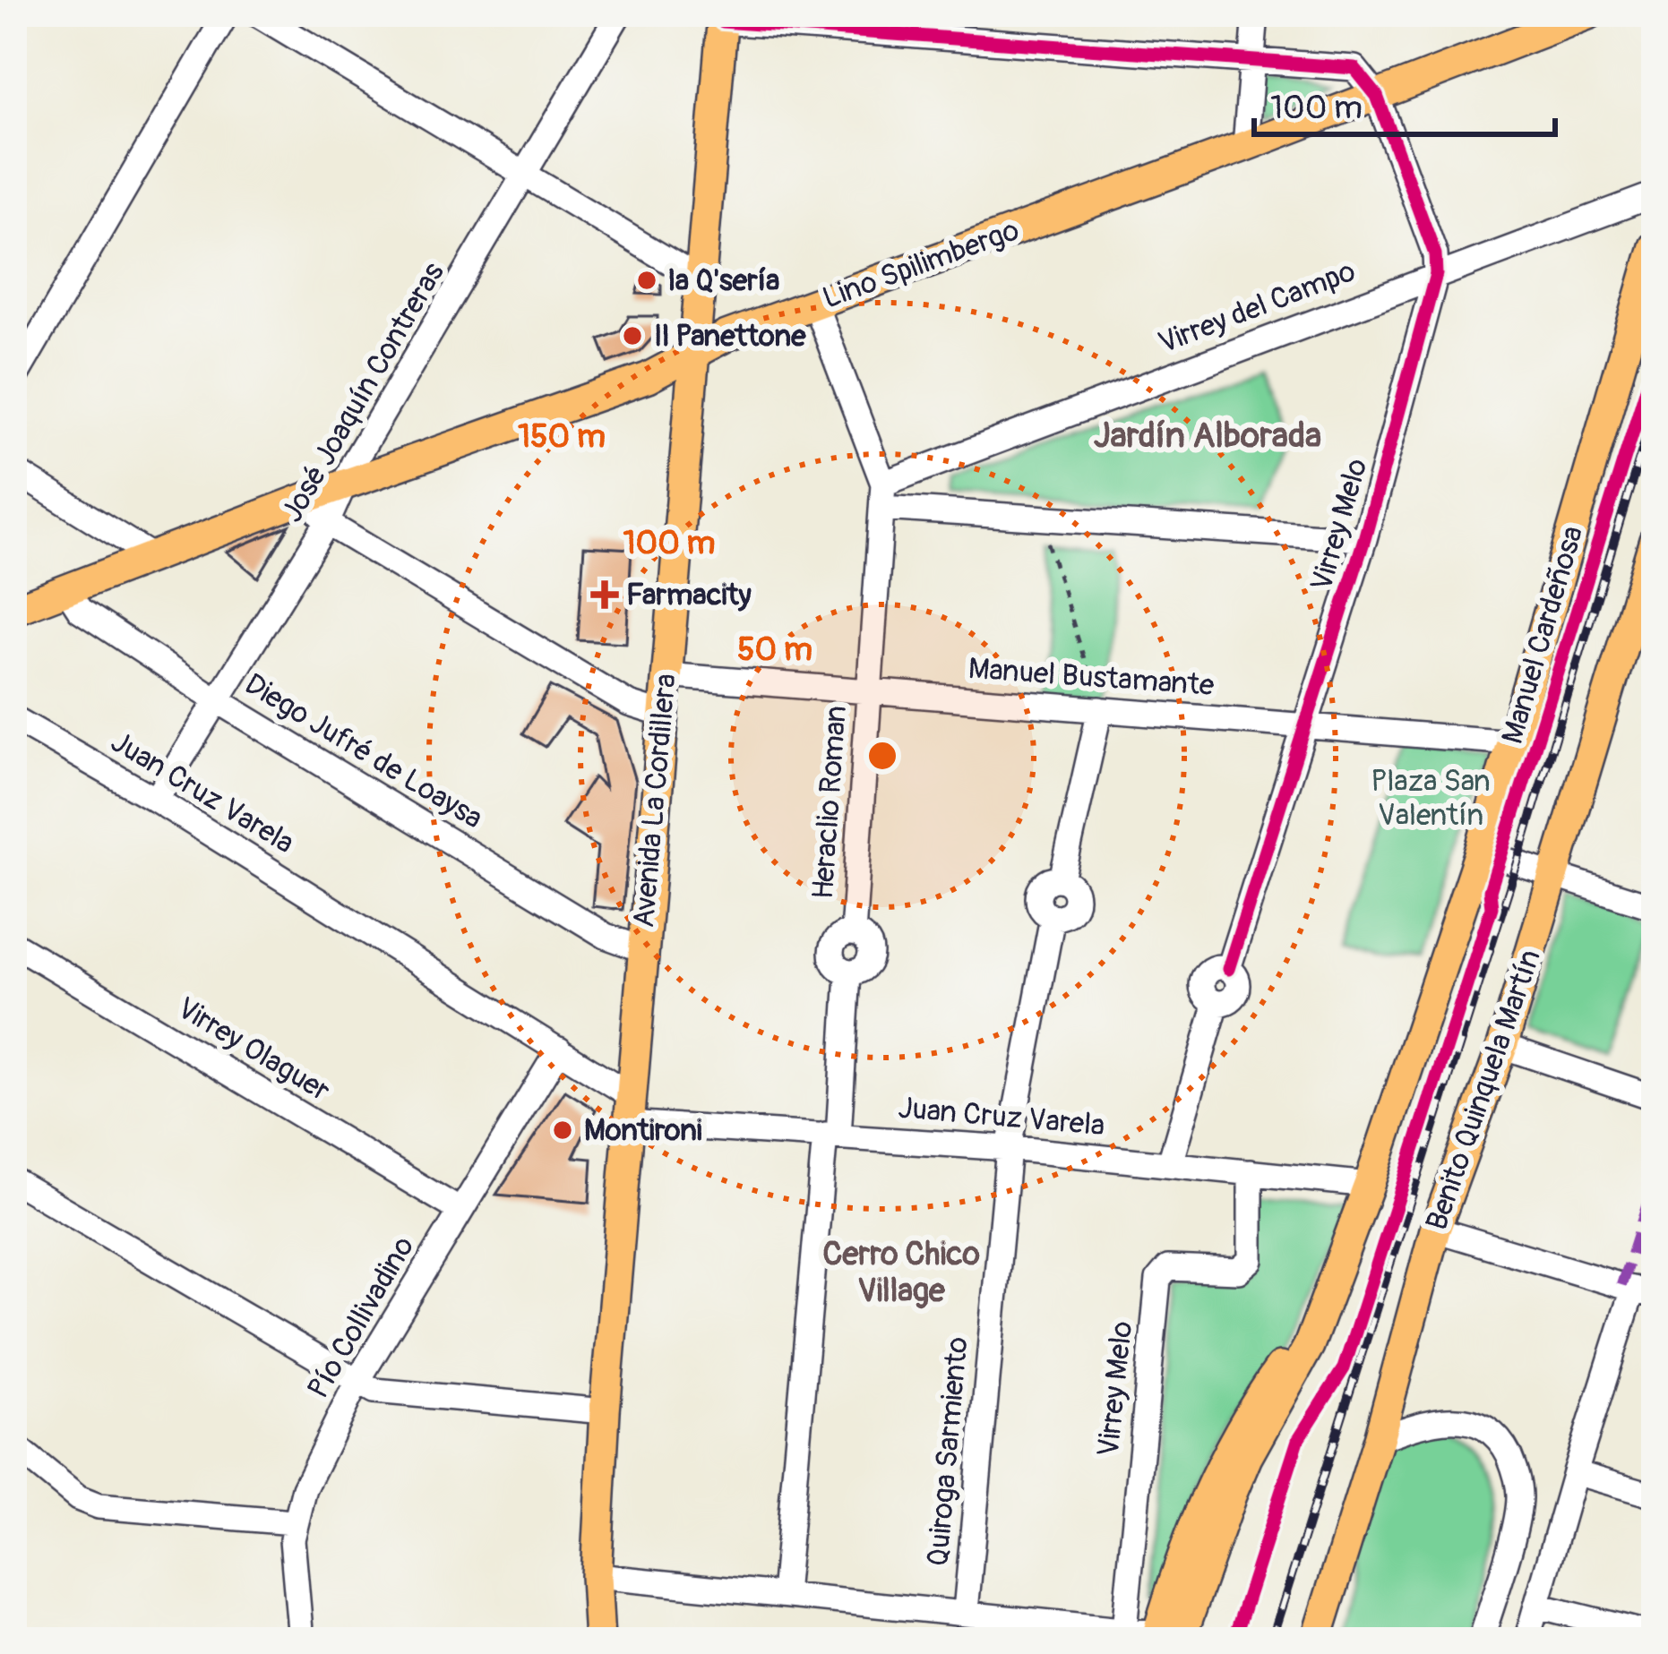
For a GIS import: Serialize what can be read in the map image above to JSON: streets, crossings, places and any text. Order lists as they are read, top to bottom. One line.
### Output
{"streets":{"main road":["Lino Spilimbergo","Manuel Cardeñosa","Avenida La Cordillera","Benito Quinquela Martín"],"street":["Virrey del Campo","José Joaquín Contreras","Virrey Melo","Manuel Bustamante","Diego Jufré de Loaysa","Juan Cruz Varela","Heraclio Roman","Virrey Olaguer","Pío Collivadino","Quiroga Sarmiento"]},"crossings":[["Lino Spilimbergo","José Joaquín Contreras"],["Lino Spilimbergo","Virrey Melo"],["Lino Spilimbergo","Diego Jufré de Loaysa"],["Lino Spilimbergo","Avenida La Cordillera"],["Lino Spilimbergo","Heraclio Roman"],["Virrey del Campo","Virrey Melo"],["Virrey del Campo","Heraclio Roman"],["José Joaquín Contreras","Diego Jufré de Loaysa"],["José Joaquín Contreras","Juan Cruz Varela"],["Virrey Melo","Manuel Bustamante"],["Virrey Melo","Juan Cruz Varela"],["Manuel Cardeñosa","Manuel Bustamante"],["Manuel Cardeñosa","Juan Cruz Varela"],["Manuel Bustamante","Avenida La Cordillera"],["Manuel Bustamante","Heraclio Roman"],["Manuel Bustamante","Quiroga Sarmiento"],["Diego Jufré de Loaysa","Avenida La Cordillera"],["Juan Cruz Varela","Avenida La Cordillera"],["Juan Cruz Varela","Heraclio Roman"],["Juan Cruz Varela","Pío Collivadino"],["Juan Cruz Varela","Quiroga Sarmiento"],["Virrey Olaguer","Pío Collivadino"]],"districts":["Jardín Alborada","Cerro Chico Village"],"parks":["Plaza San Valentín"],"places":{"other":["la Q'sería","Il Panettone","Montironi"],"health":["Farmacity"]},"scale_bar":"100 m","rings":["150 m","100 m","50 m"]}
